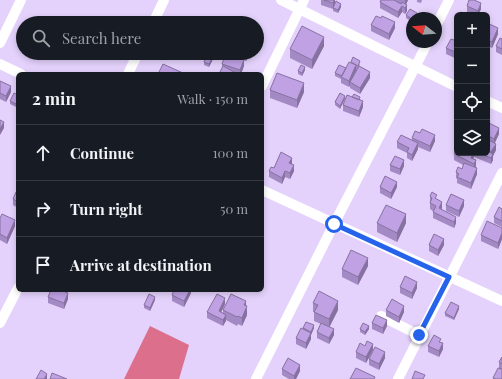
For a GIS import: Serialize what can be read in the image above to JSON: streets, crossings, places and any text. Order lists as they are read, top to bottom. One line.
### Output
{"north":"left","page":{"map_buttons":["+","−"],"search":"Search here","heading":["2 min","Walk · 150 m"],"list":[["Continue","100 m"],["Turn right","50 m"],"Arrive at destination"]}}
